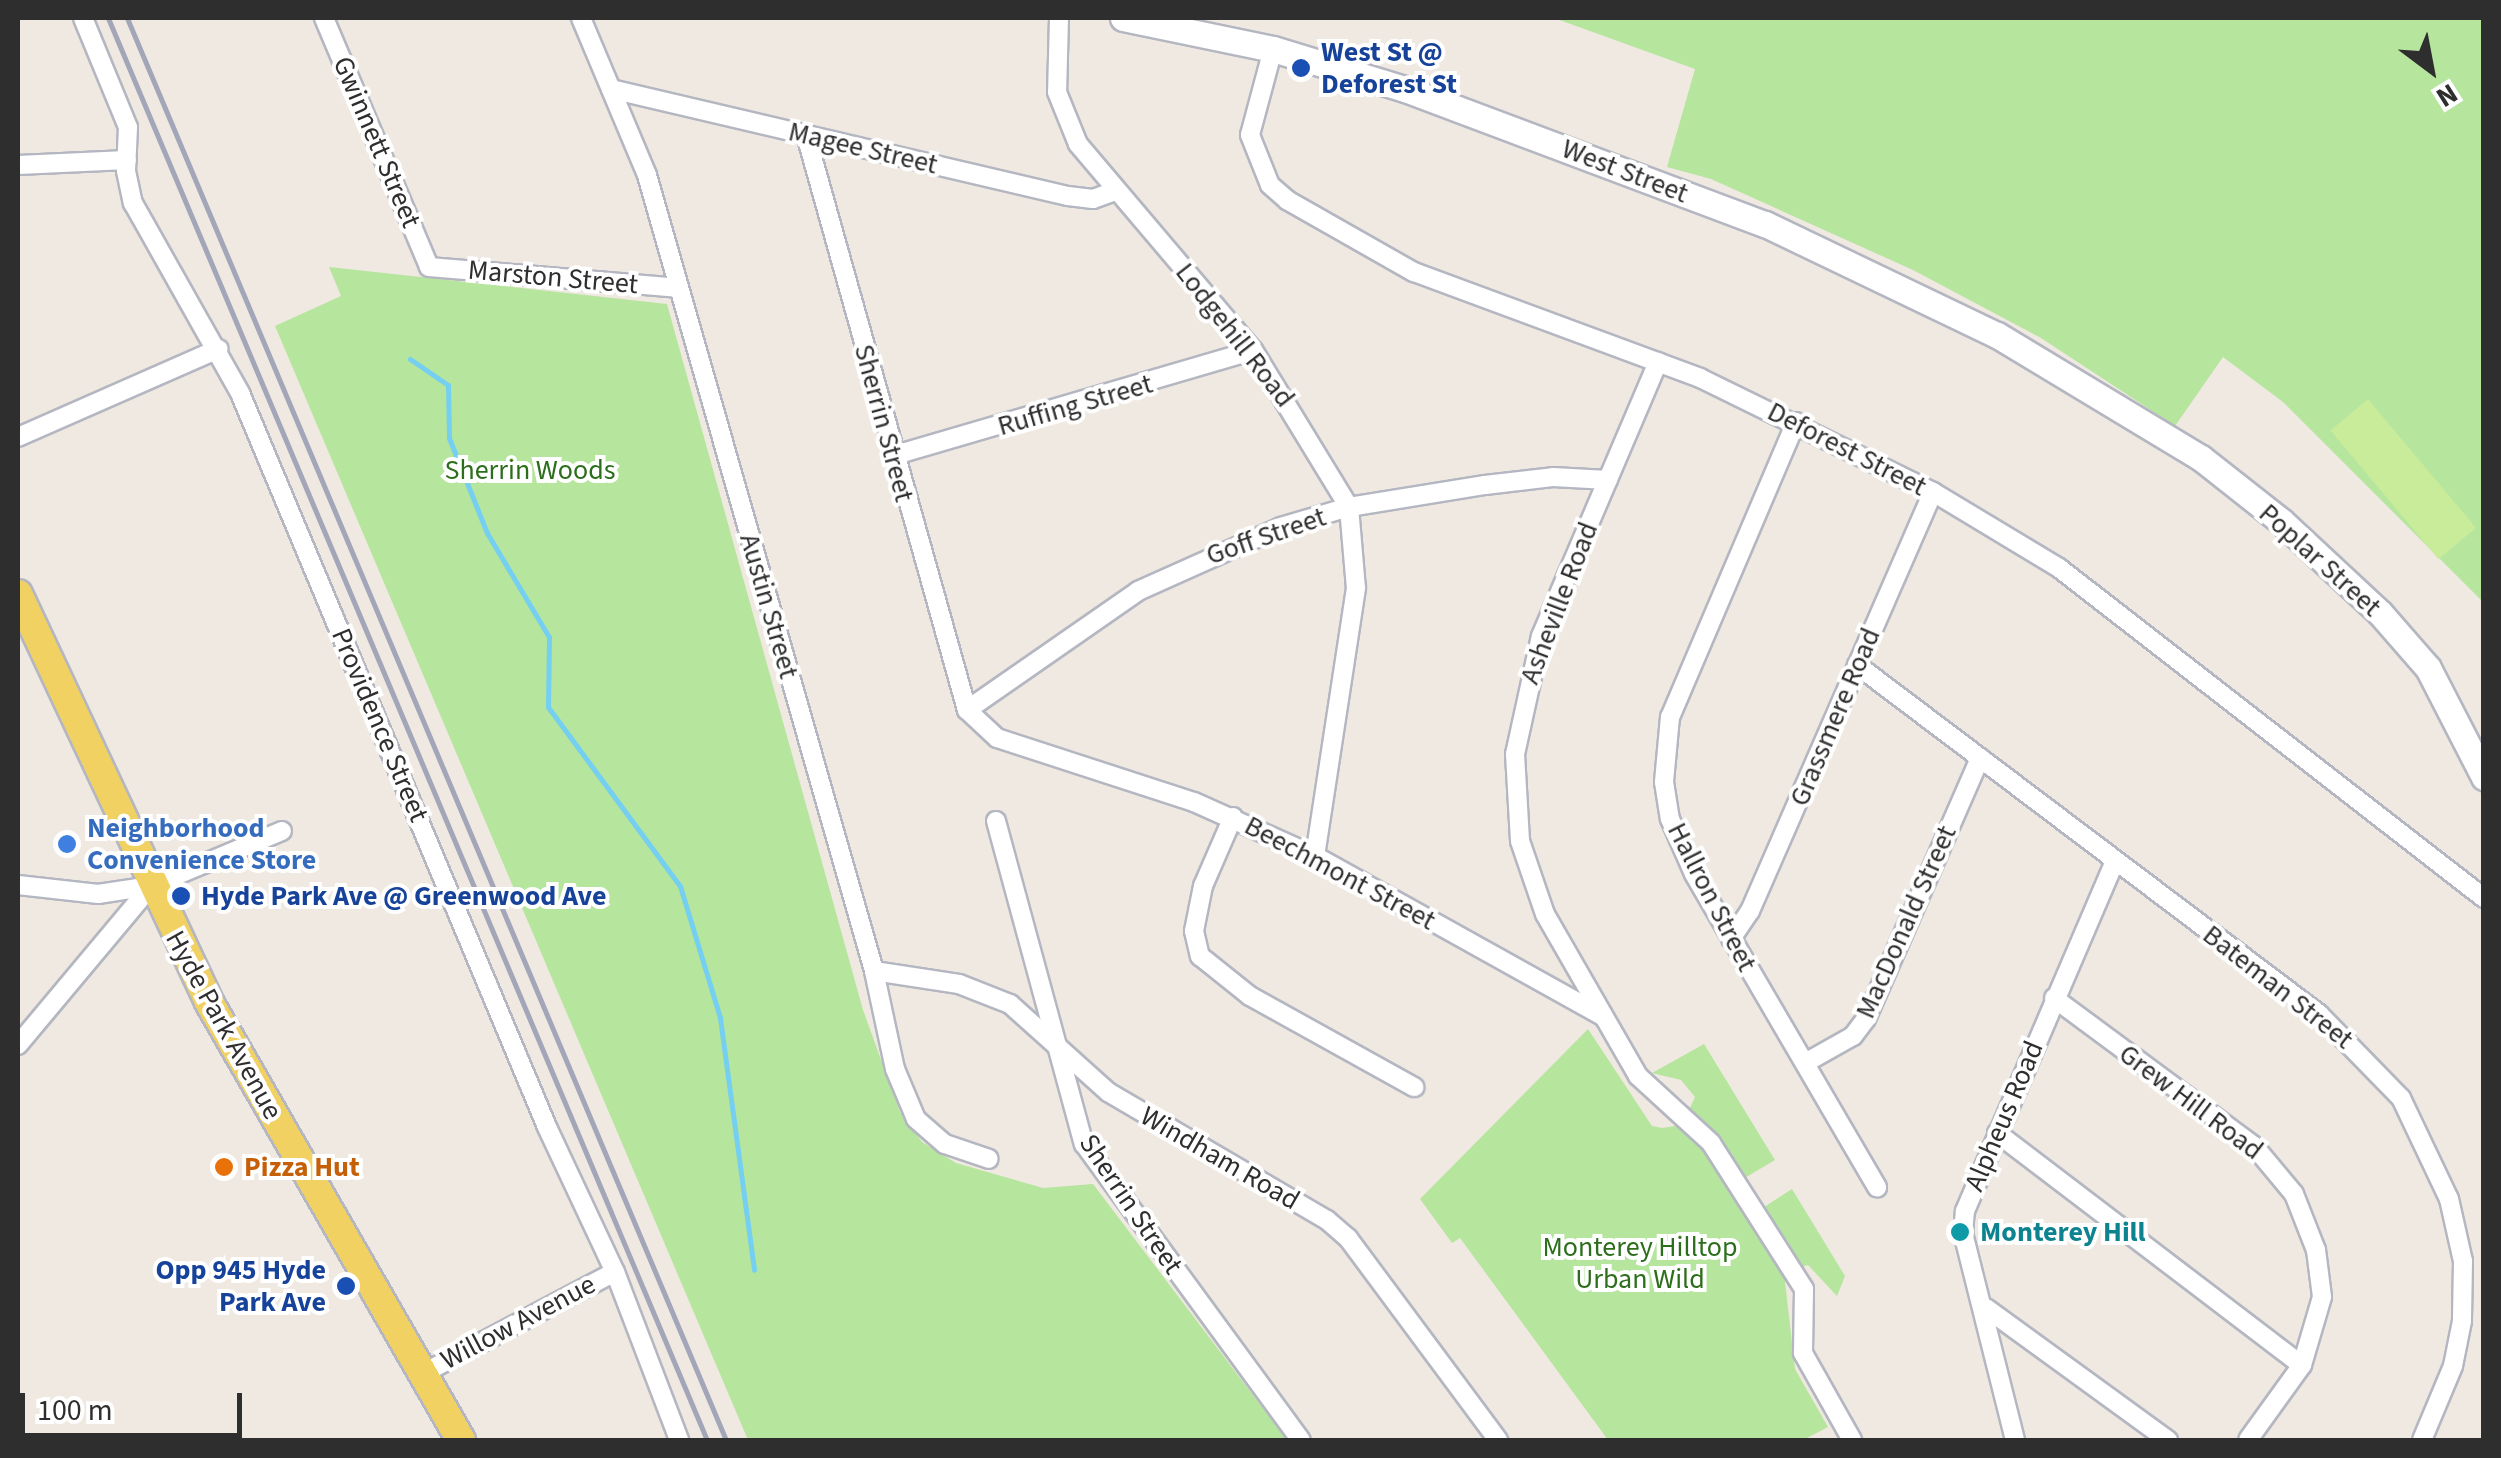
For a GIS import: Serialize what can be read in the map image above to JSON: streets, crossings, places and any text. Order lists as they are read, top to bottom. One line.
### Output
{"streets":{"main road":["Hyde Park Avenue"],"street":["Gwinnett Street","Magee Street","West Street","Marston Street","Lodgehill Road","Ruffing Street","Sherrin Street","Deforest Street","Goff Street","Poplar Street","Asheville Road","Austin Street","Grassmere Road","Providence Street","Beechmont Street","Hallron Street","MacDonald Street","Bateman Street","Grew Hill Road","Alpheus Road","Windham Road","Willow Avenue"]},"crossings":[["Gwinnett Street","Marston Street"],["Magee Street","Lodgehill Road"],["Magee Street","Sherrin Street"],["Magee Street","Austin Street"],["West Street","Deforest Street"],["West Street","Poplar Street"],["Marston Street","Austin Street"],["Lodgehill Road","Ruffing Street"],["Lodgehill Road","Goff Street"],["Lodgehill Road","Beechmont Street"],["Ruffing Street","Sherrin Street"],["Sherrin Street","Goff Street"],["Sherrin Street","Beechmont Street"],["Sherrin Street","Windham Road"],["Deforest Street","Asheville Road"],["Deforest Street","Grassmere Road"],["Deforest Street","Hallron Street"],["Goff Street","Asheville Road"],["Goff Street","Beechmont Street"],["Asheville Road","Beechmont Street"],["Austin Street","Windham Road"],["Grassmere Road","Hallron Street"],["Grassmere Road","Bateman Street"],["Providence Street","Willow Avenue"],["Hallron Street","MacDonald Street"],["MacDonald Street","Bateman Street"],["Bateman Street","Alpheus Road"],["Hyde Park Avenue","Willow Avenue"],["Grew Hill Road","Alpheus Road"]],"parks":["Sherrin Woods","Monterey Hilltop Urban Wild"],"places":["West St @ Deforest St","Neighborhood Convenience Store","Hyde Park Ave @ Greenwood Ave","Pizza Hut","Monterey Hill","Opp 945 Hyde Park Ave"],"scale_bar":"100 m","north":"bottom right"}
